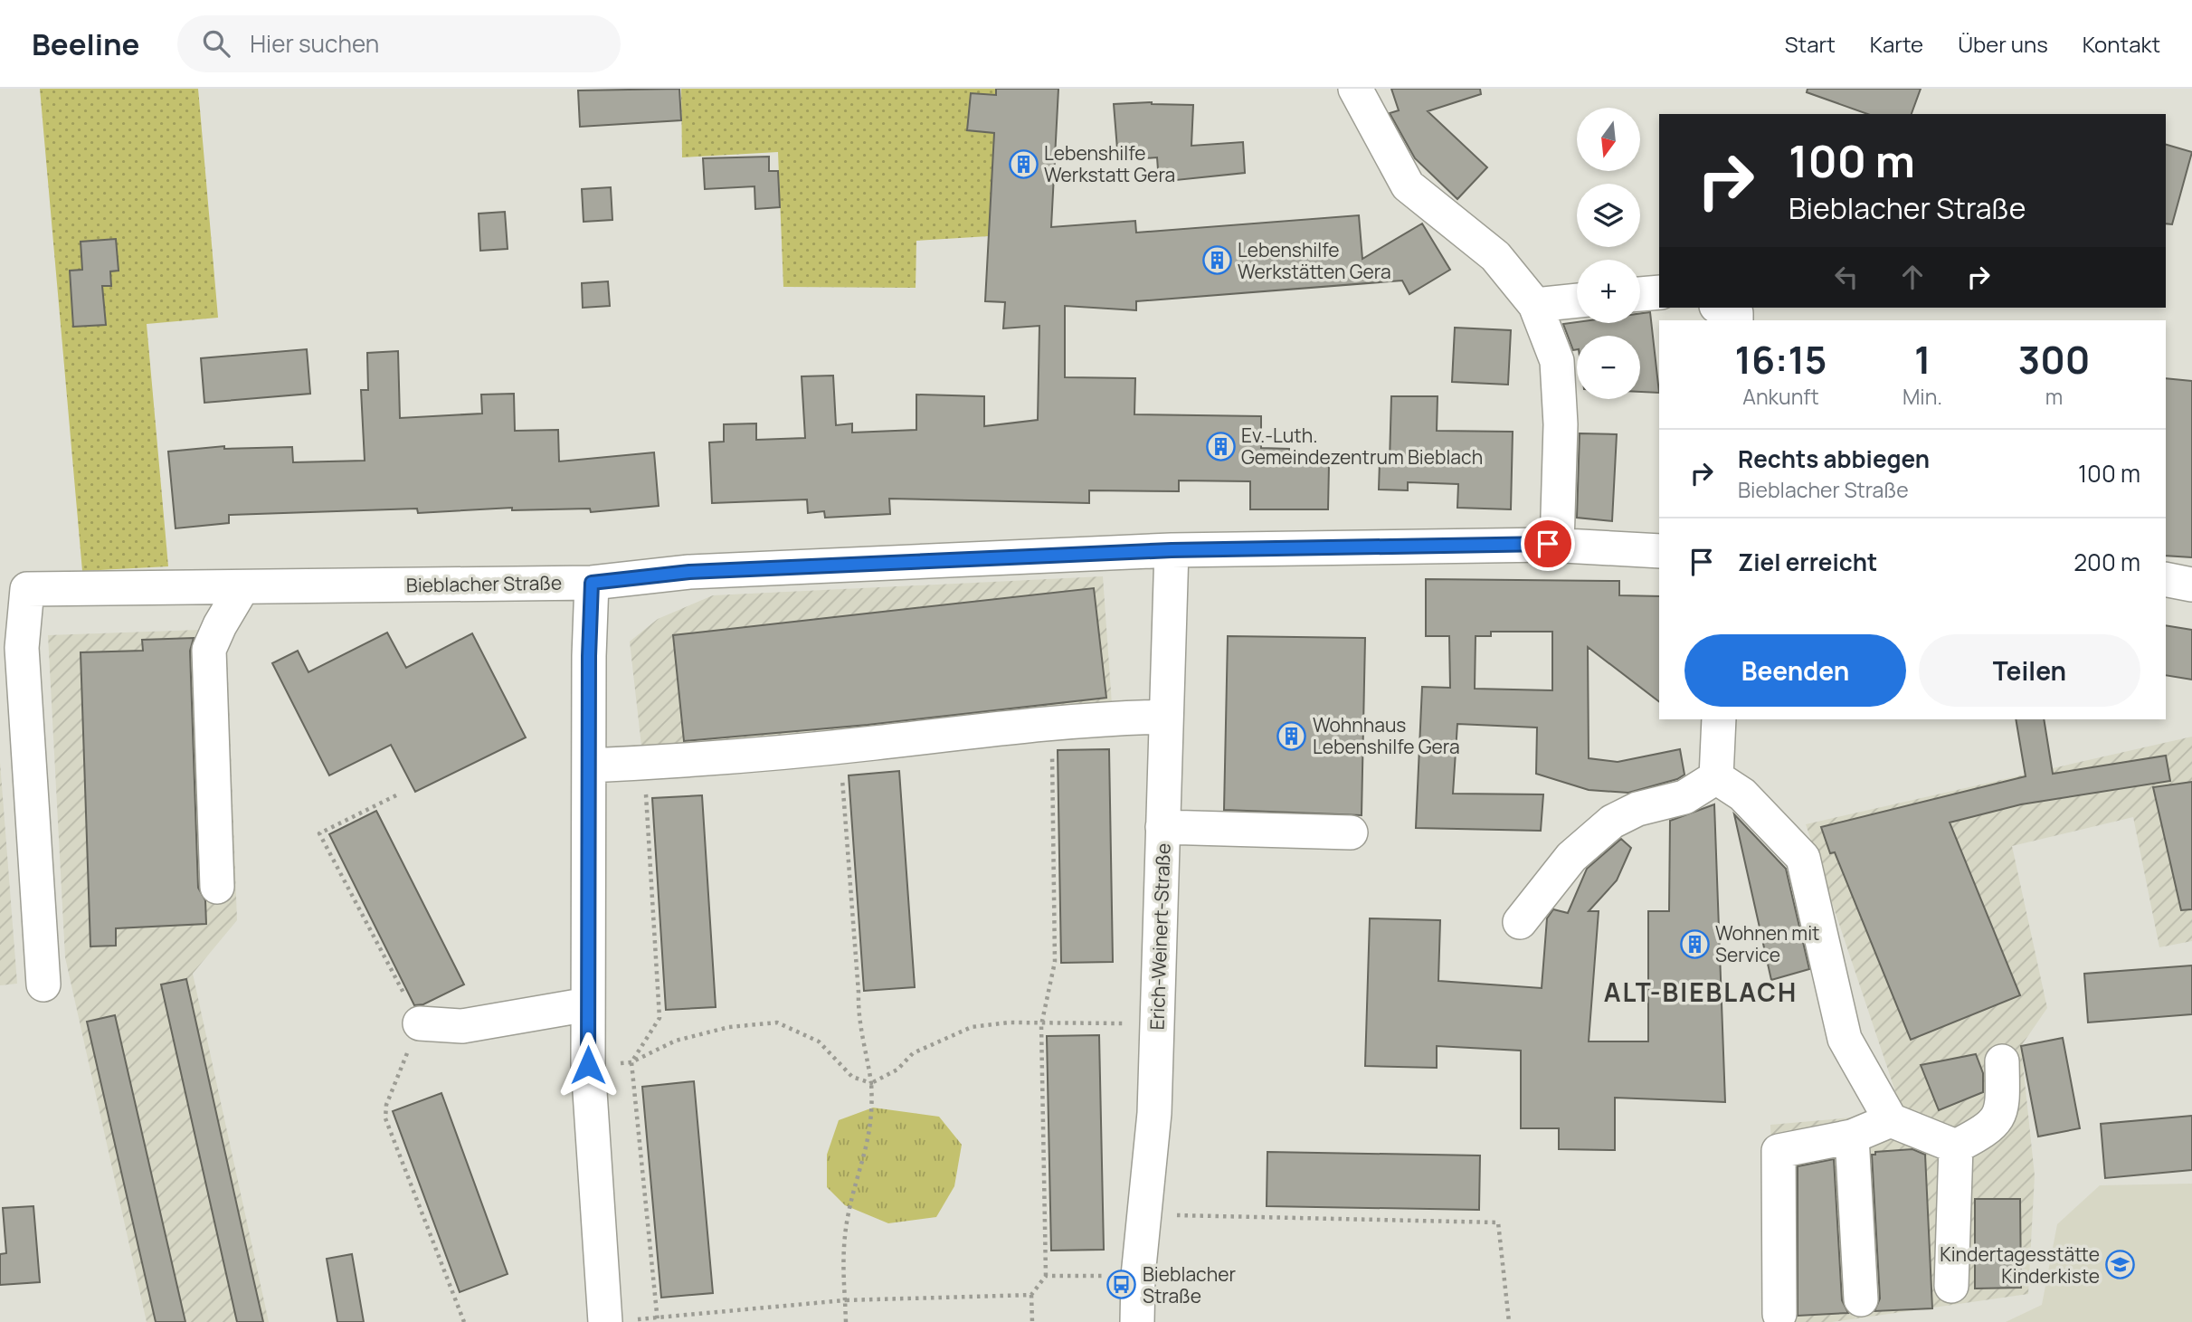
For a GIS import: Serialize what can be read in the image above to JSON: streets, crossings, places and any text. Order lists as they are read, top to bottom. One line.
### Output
{"streets":{"street":["Bieblacher Straße","Erich-Weinert-Straße"]},"crossings":[["Bieblacher Straße","Erich-Weinert-Straße"]],"districts":["ALT-BIEBLACH"],"places":{"building":["Lebenshilfe Werkstatt Gera","Lebenshilfe Werkstätten Gera","Ev.-Luth. Gemeindezentrum Bieblach","Wohnhaus Lebenshilfe Gera","Wohnen mit Service"],"school or university":["Kindertagesstätte Kinderkiste"],"bus stop":["Bieblacher Straße"]},"north":"bottom","page":{"header":"Beeline","search":"Hier suchen","nav":["Start","Karte","Über uns","Kontakt"],"map_buttons":["+","−"],"turn":["100 m","Bieblacher Straße"],"eta":["16:15","Ankunft","1","Min.","300","m"],"list":[{"name":"Rechts abbiegen","note":"Bieblacher Straße","value":"100 m"},{"name":"Ziel erreicht","value":"200 m"}],"buttons":["Beenden","Teilen"]}}
